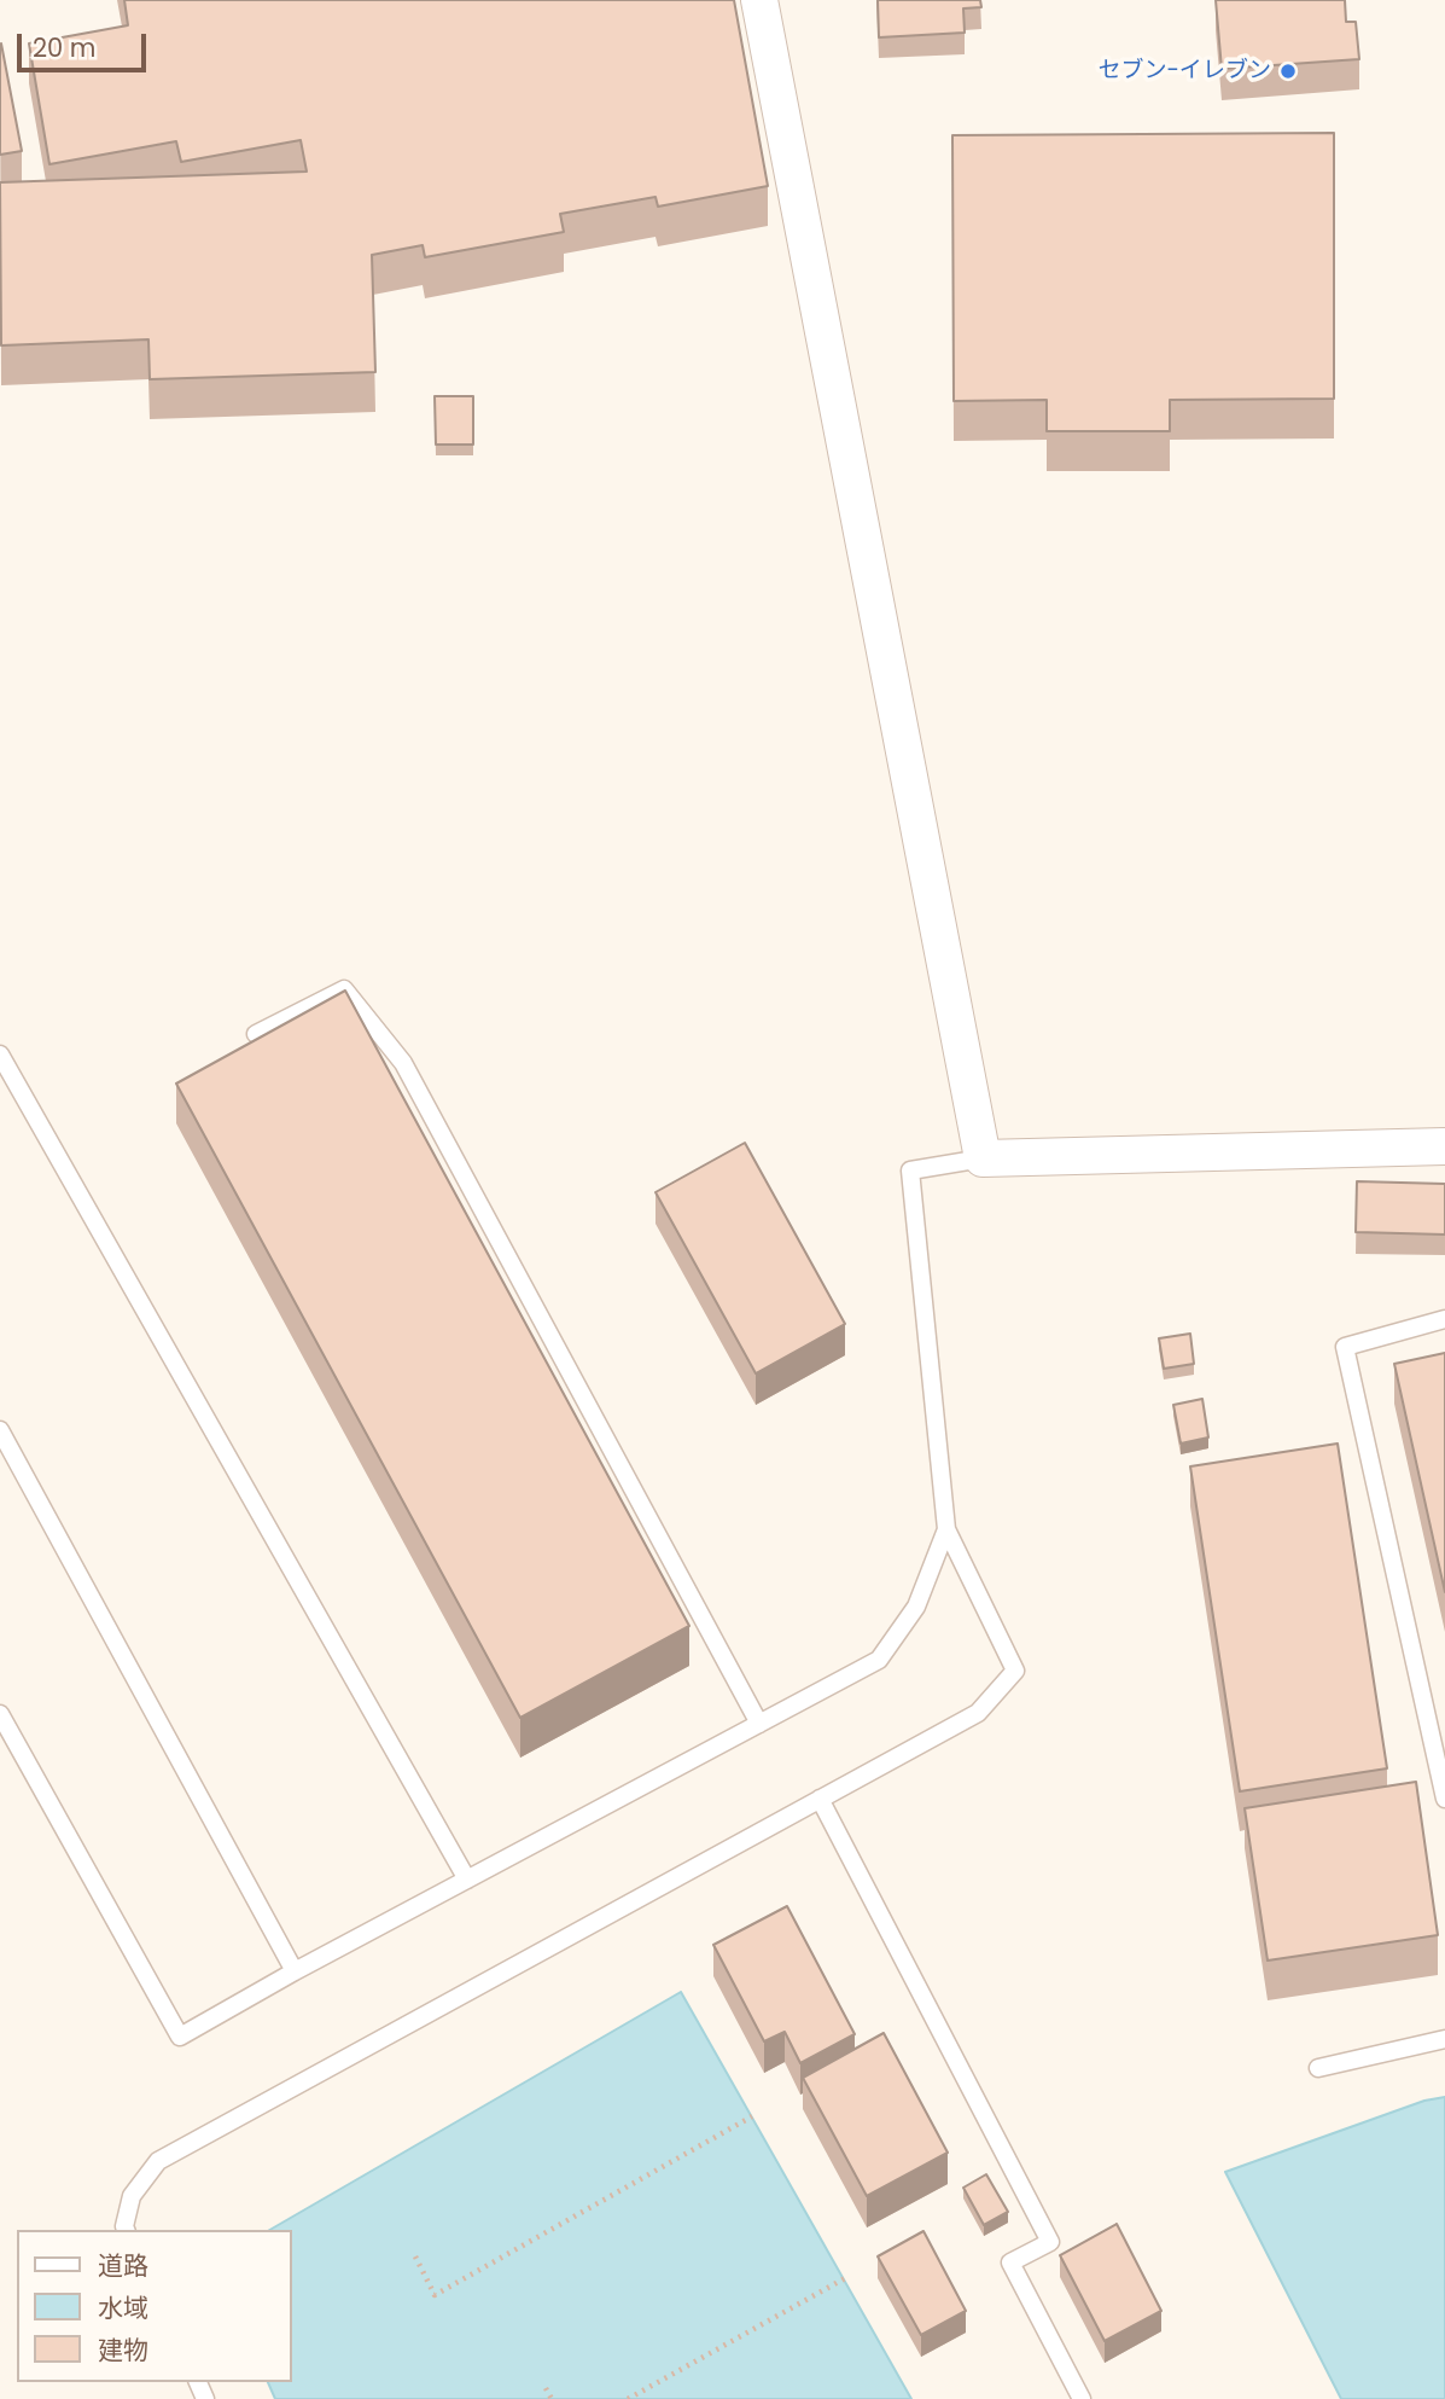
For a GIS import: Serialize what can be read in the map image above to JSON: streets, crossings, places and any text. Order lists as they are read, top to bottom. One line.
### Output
{"places":["セブン-イレブン"],"legend":["道路","水域","建物"],"scale_bar":"20 m"}
